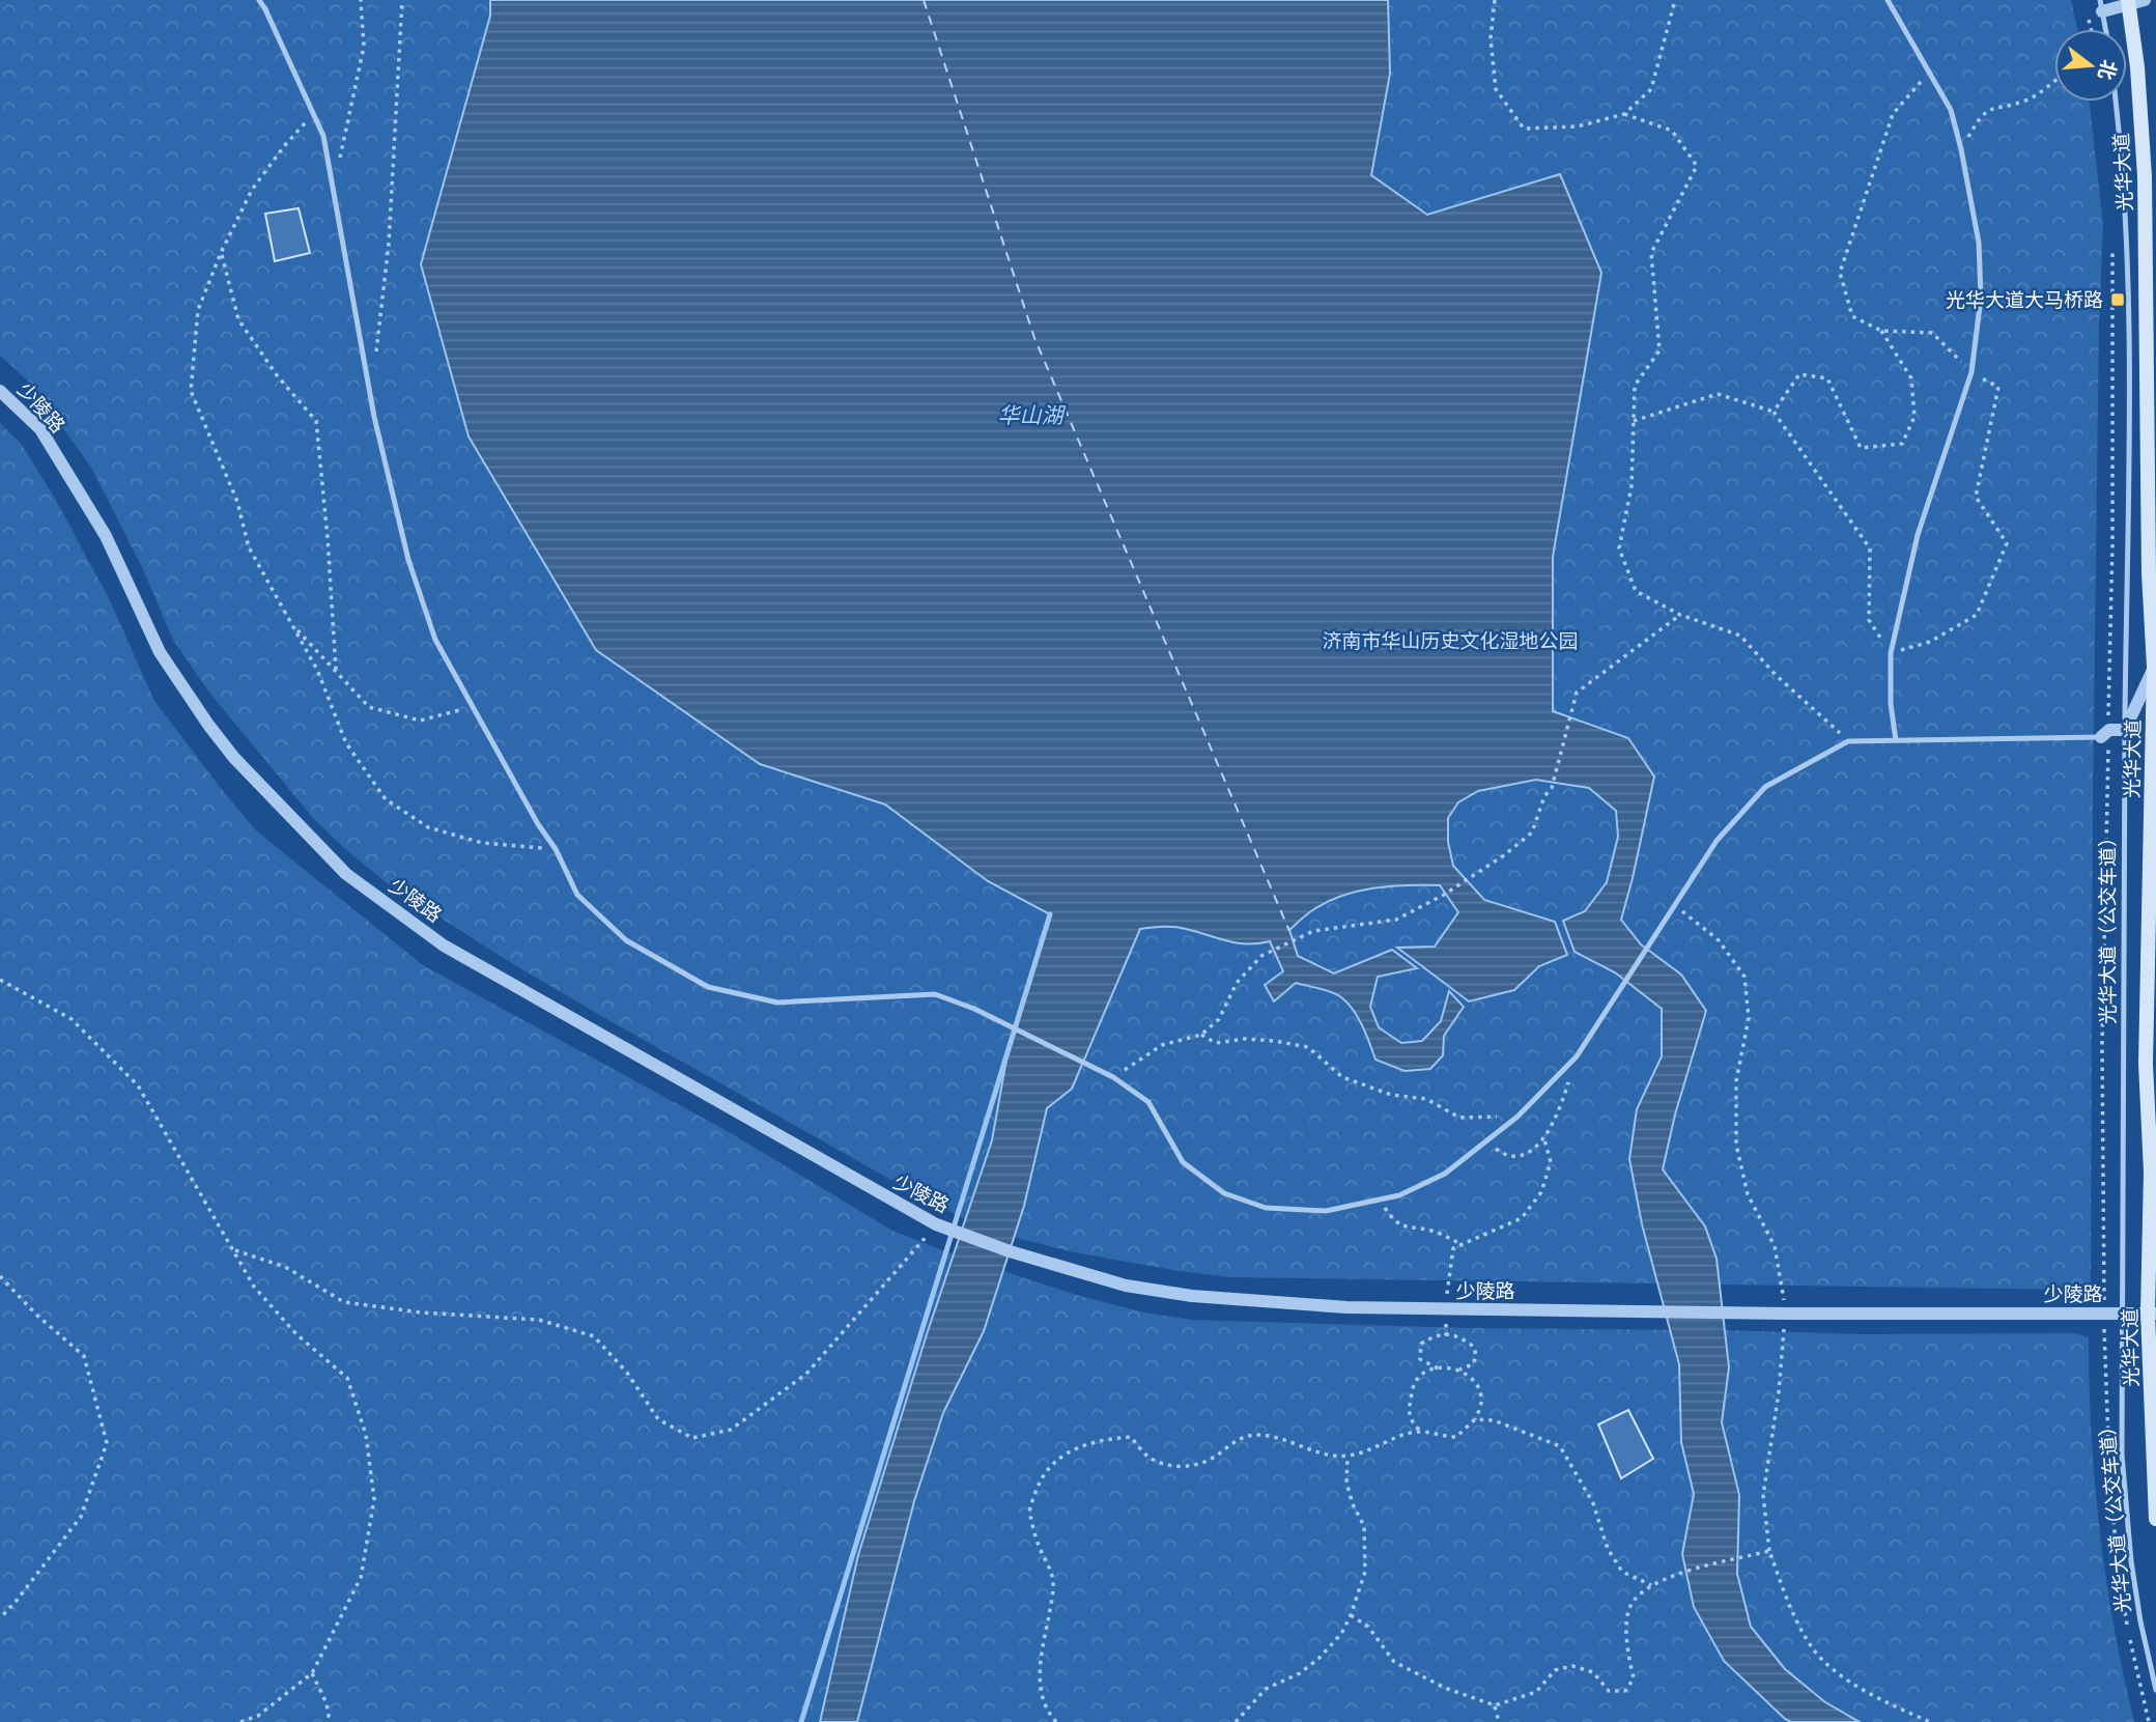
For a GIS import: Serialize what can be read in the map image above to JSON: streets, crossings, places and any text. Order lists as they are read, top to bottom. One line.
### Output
{"streets":{"main road":["光华大道"],"street":["少陵路"],"lane":["光华大道（公交车道）"]},"crossings":[["光华大道","少陵路"],["少陵路","光华大道（公交车道）"]],"water":["华山湖"],"parks":["济南市华山历史文化湿地公园"],"places":{"transit":["光华大道大马桥路"]},"north":"right"}
